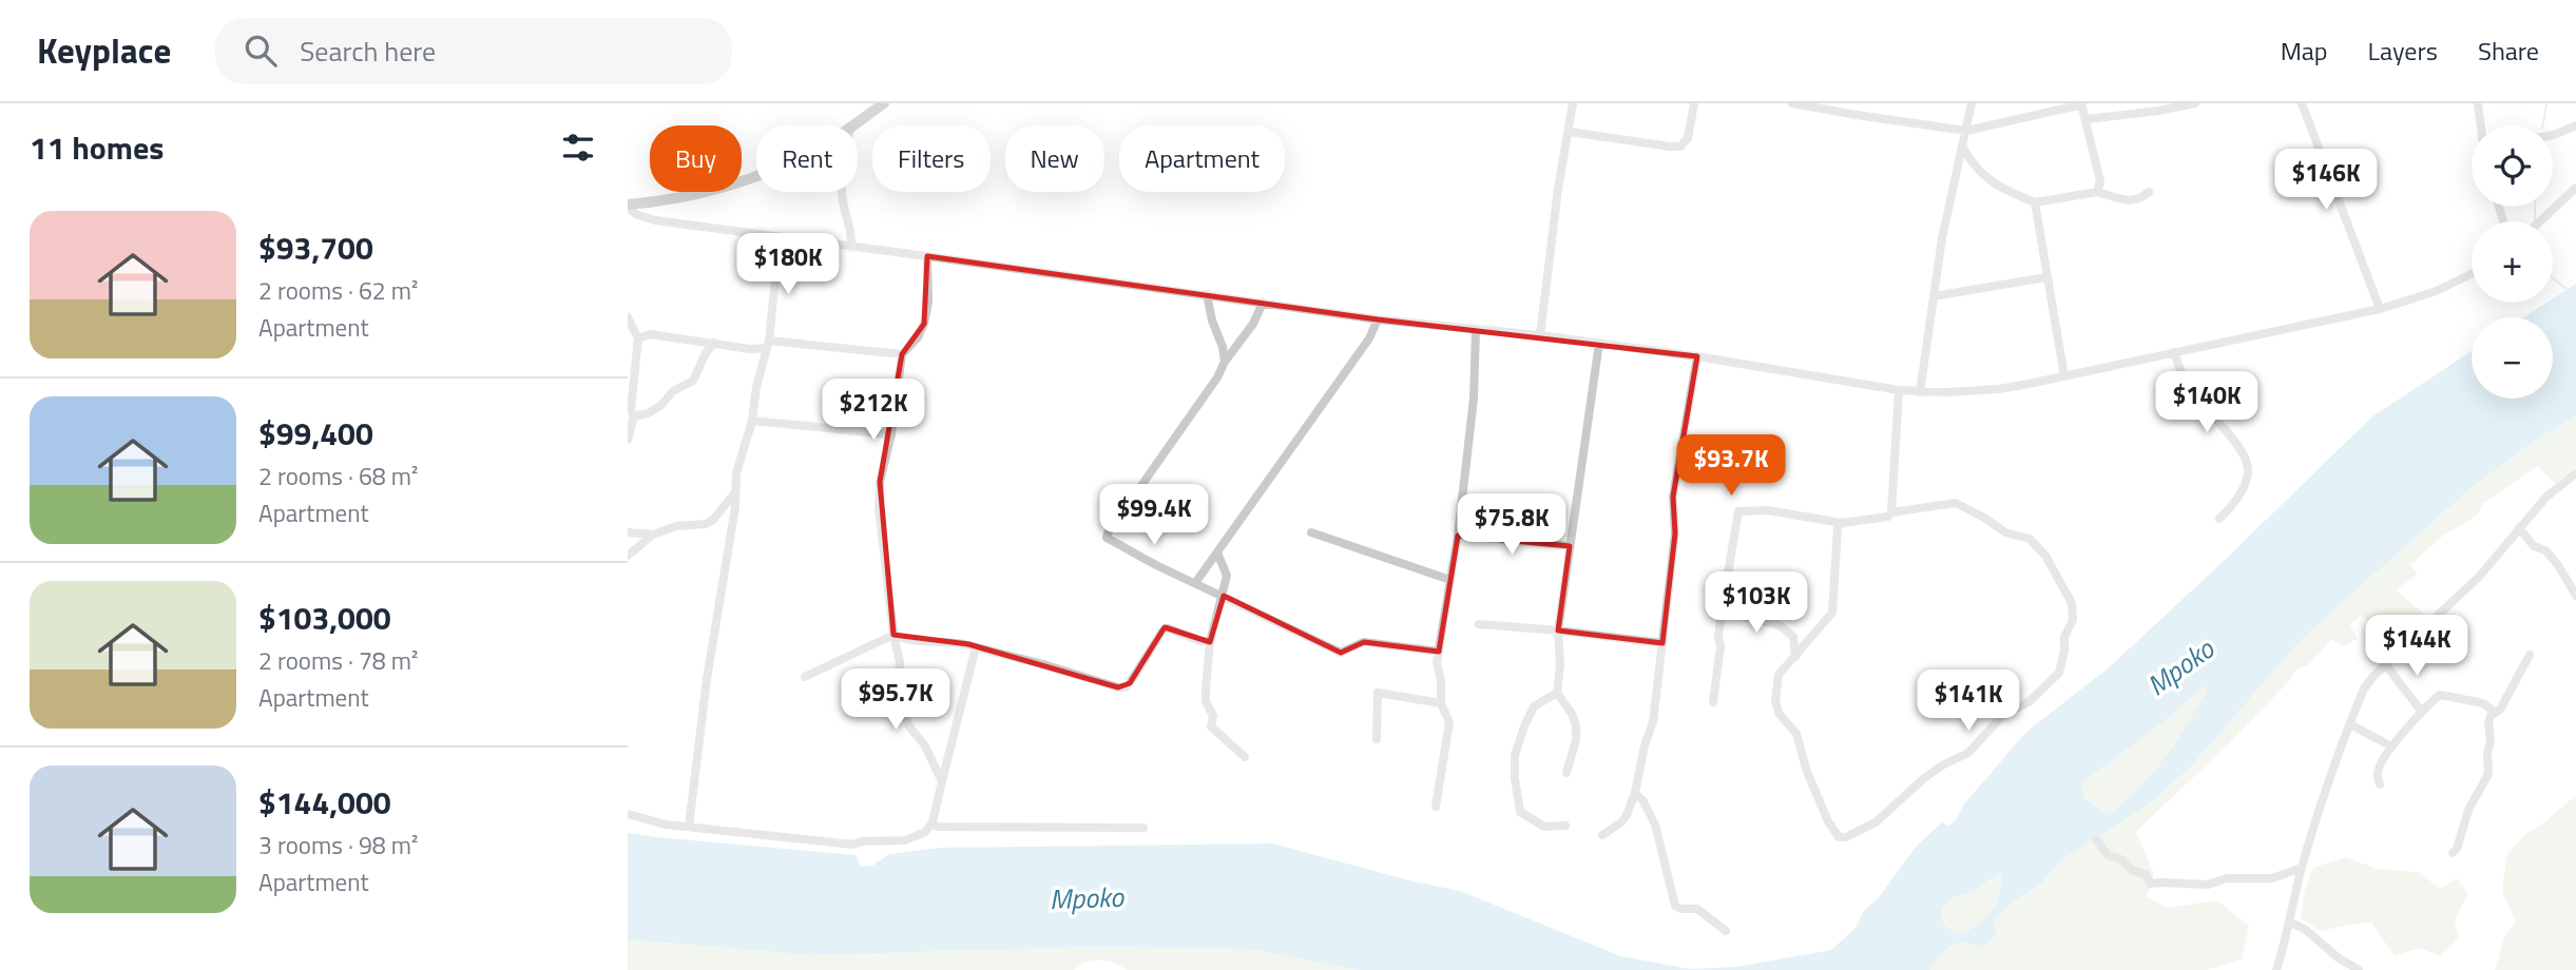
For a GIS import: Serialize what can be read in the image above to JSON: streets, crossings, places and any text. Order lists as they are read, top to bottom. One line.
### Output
{"water":["Mpoko"],"page":{"header":"Keyplace","search":"Search here","nav":["Map","Layers","Share"],"heading":"11 homes","map_buttons":["+","−"],"chip":["Buy","Rent","Filters","New","Apartment"],"price":["$146K","$180K","$140K","$212K","$93.7K","$99.4K","$75.8K","$103K","$144K","$95.7K","$141K"],"list":[{"name":"$93,700","note":"2 rooms · 62 m² · Apartment"},{"name":"$99,400","note":"2 rooms · 68 m² · Apartment"},{"name":"$103,000","note":"2 rooms · 78 m² · Apartment"},{"name":"$144,000","note":"3 rooms · 98 m² · Apartment"}]}}
